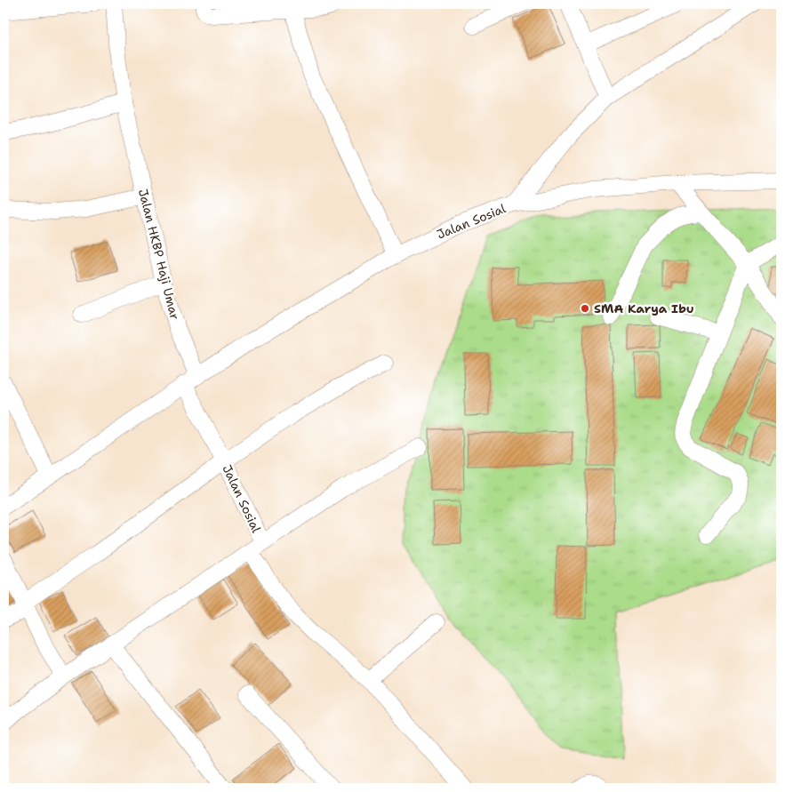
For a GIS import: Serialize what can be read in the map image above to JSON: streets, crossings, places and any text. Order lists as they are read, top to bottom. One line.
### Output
{"streets":{"street":["Jalan Sosial","Jalan HKBP Haji Umar"]},"crossings":[["Jalan Sosial","Jalan HKBP Haji Umar"]],"places":["SMA Karya Ibu"]}
